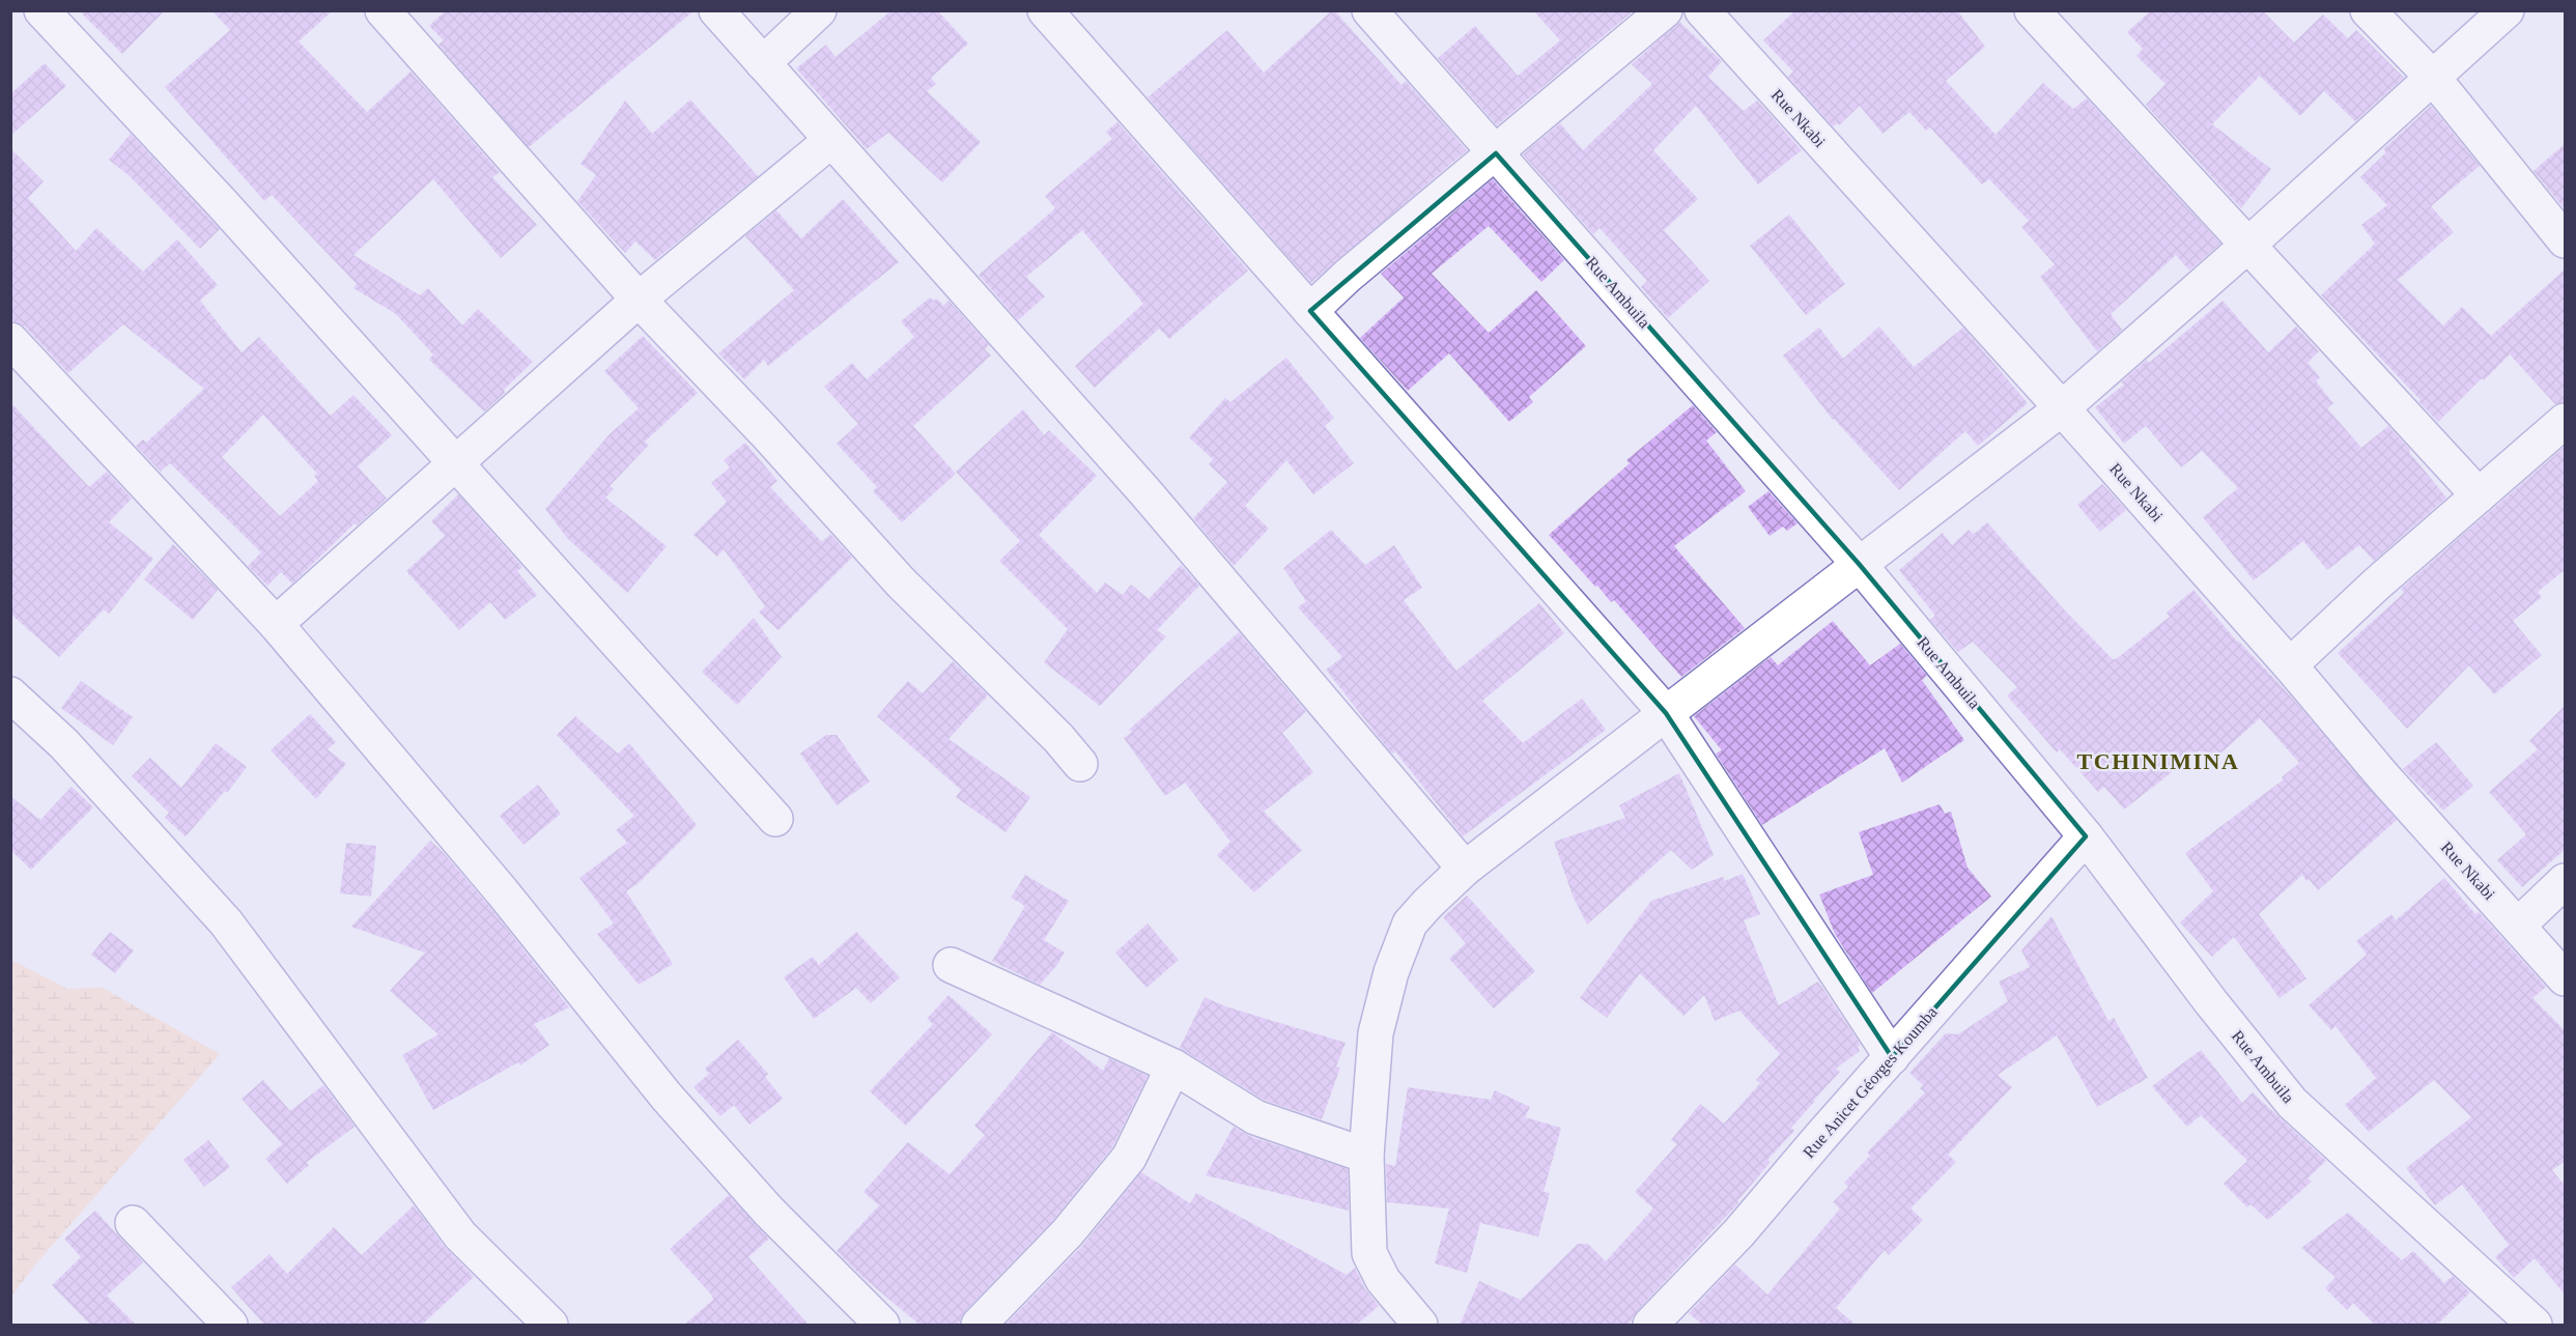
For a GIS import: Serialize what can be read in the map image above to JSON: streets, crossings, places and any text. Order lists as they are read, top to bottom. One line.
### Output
{"streets":{"street":["Rue Nkabi","Rue Ambuila","Rue Anicet Géorges Koumba"]},"crossings":[["Rue Ambuila","Rue Anicet Géorges Koumba"]],"districts":["TCHINIMINA"]}
